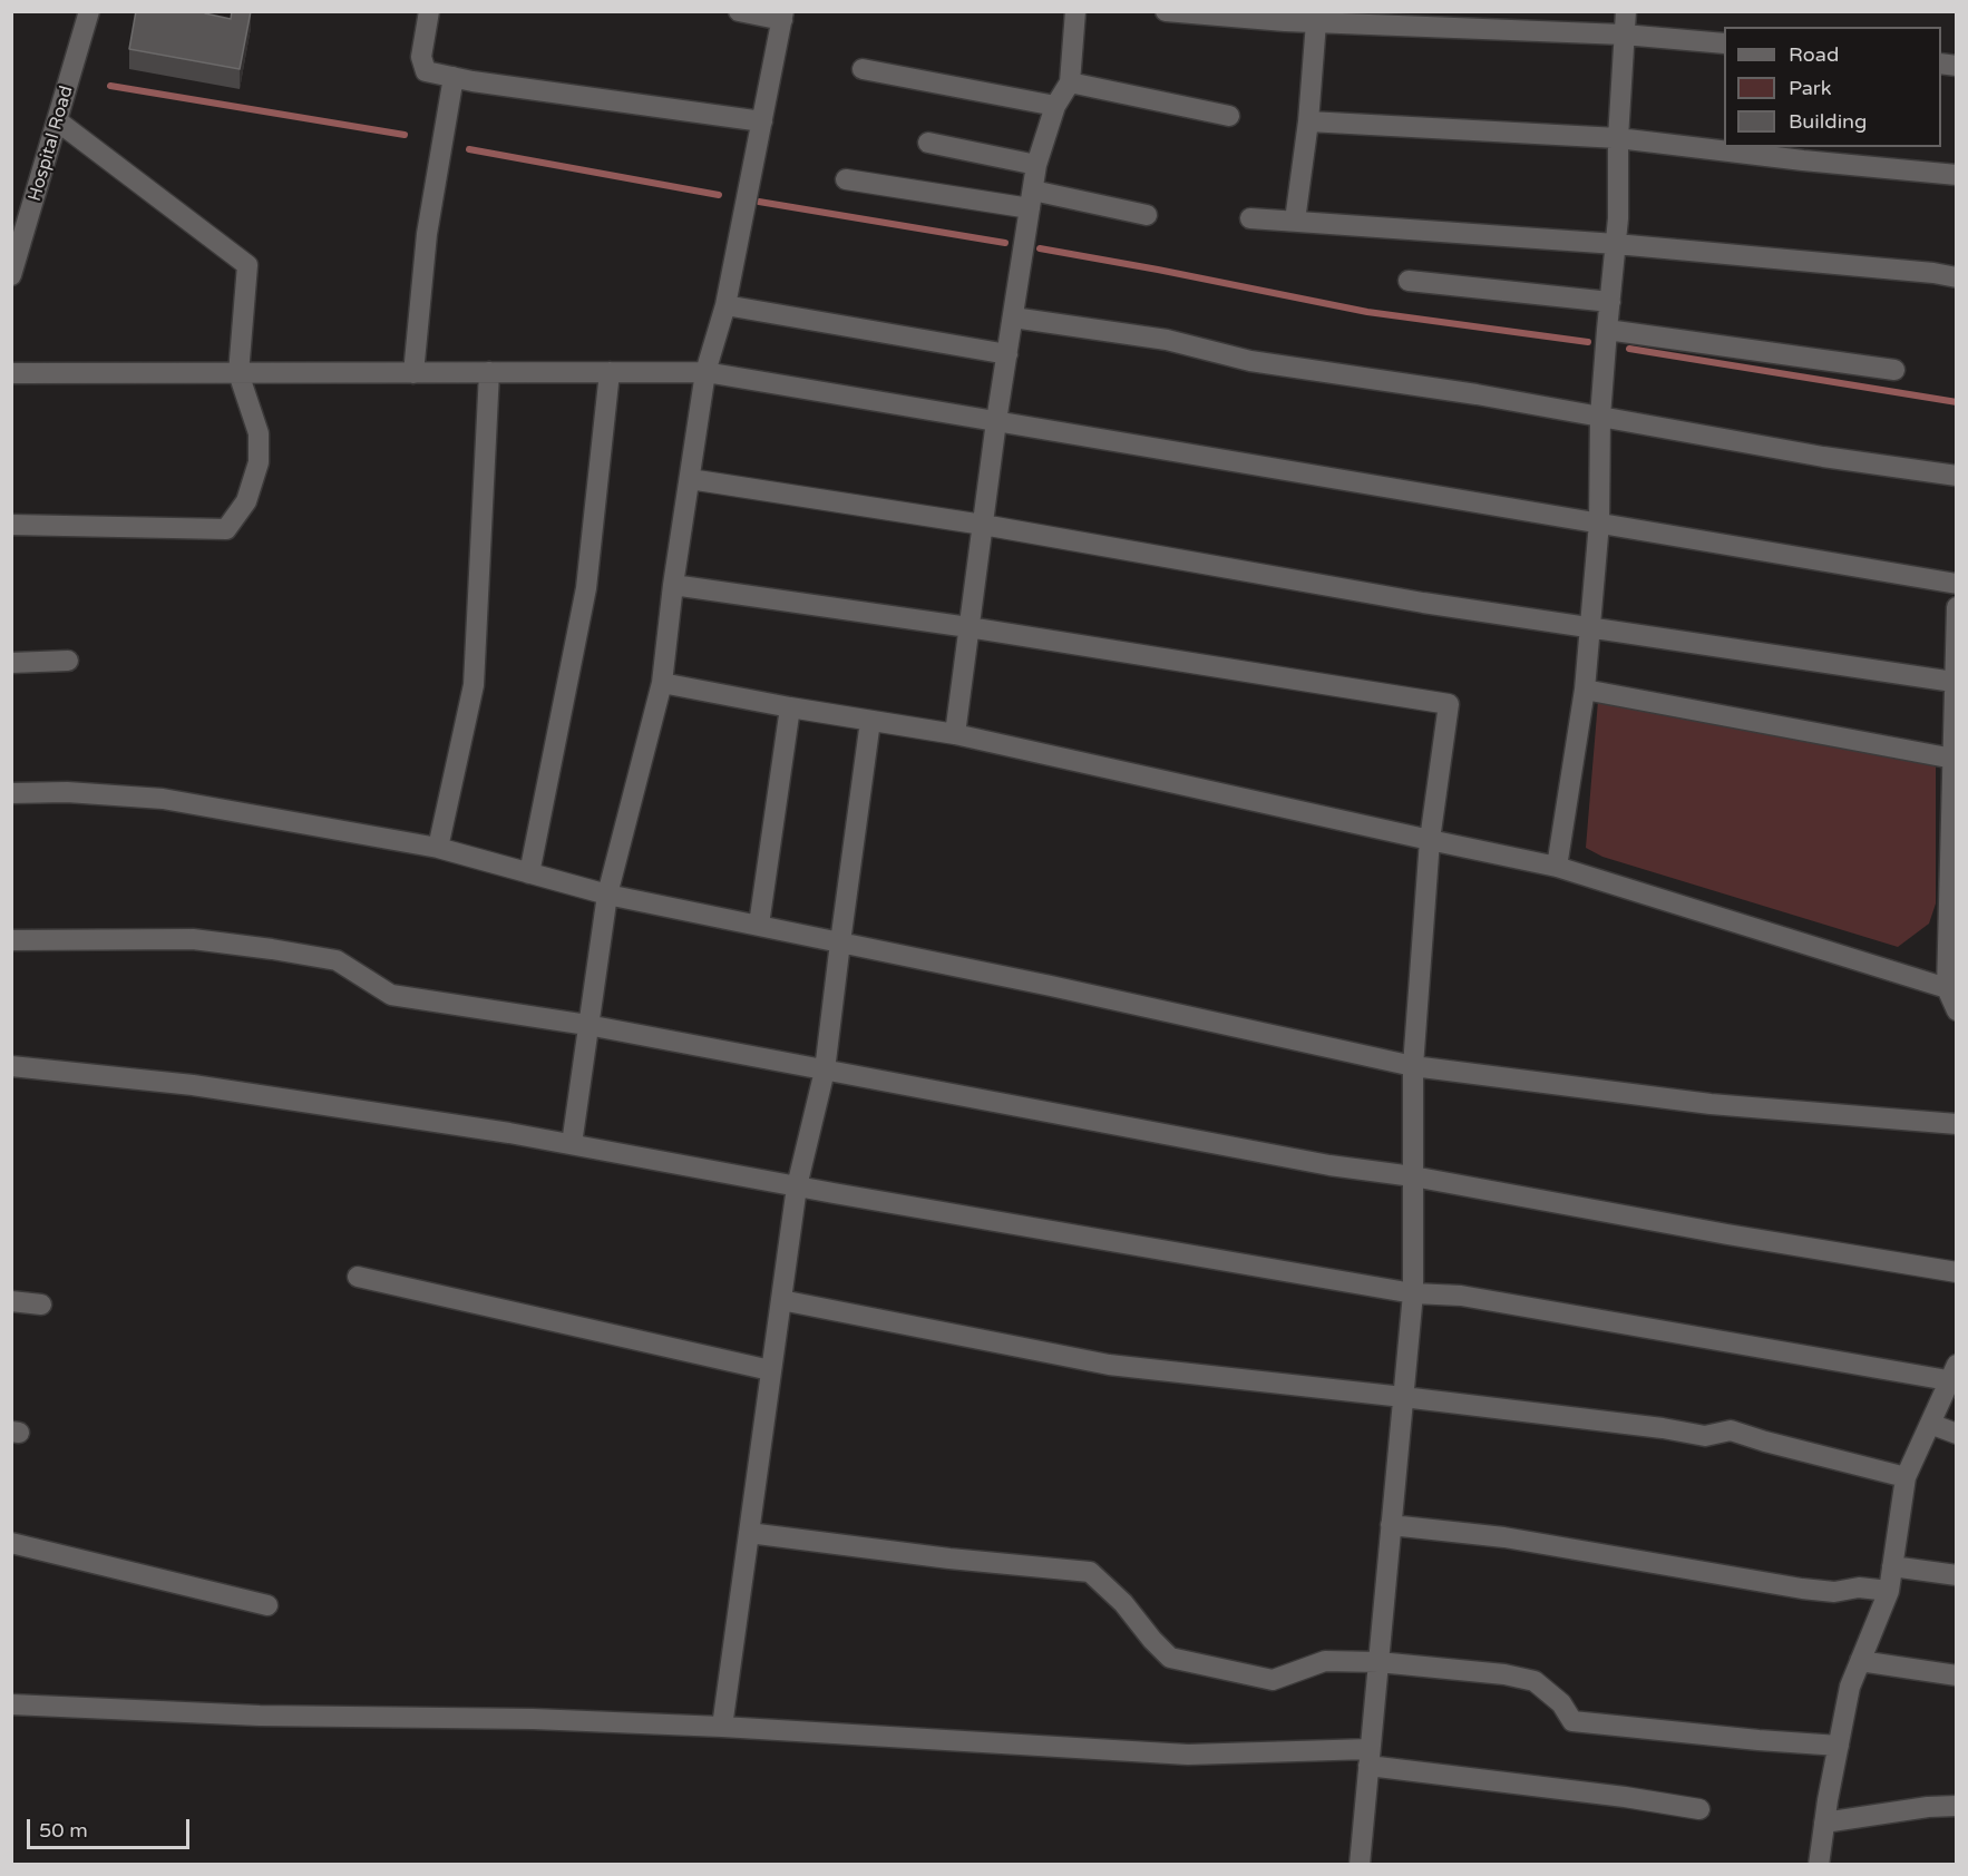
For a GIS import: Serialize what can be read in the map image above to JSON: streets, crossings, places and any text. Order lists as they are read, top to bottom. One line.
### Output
{"streets":{"street":["Hospital Road"]},"legend":["Road","Park","Building"],"scale_bar":"50 m"}
